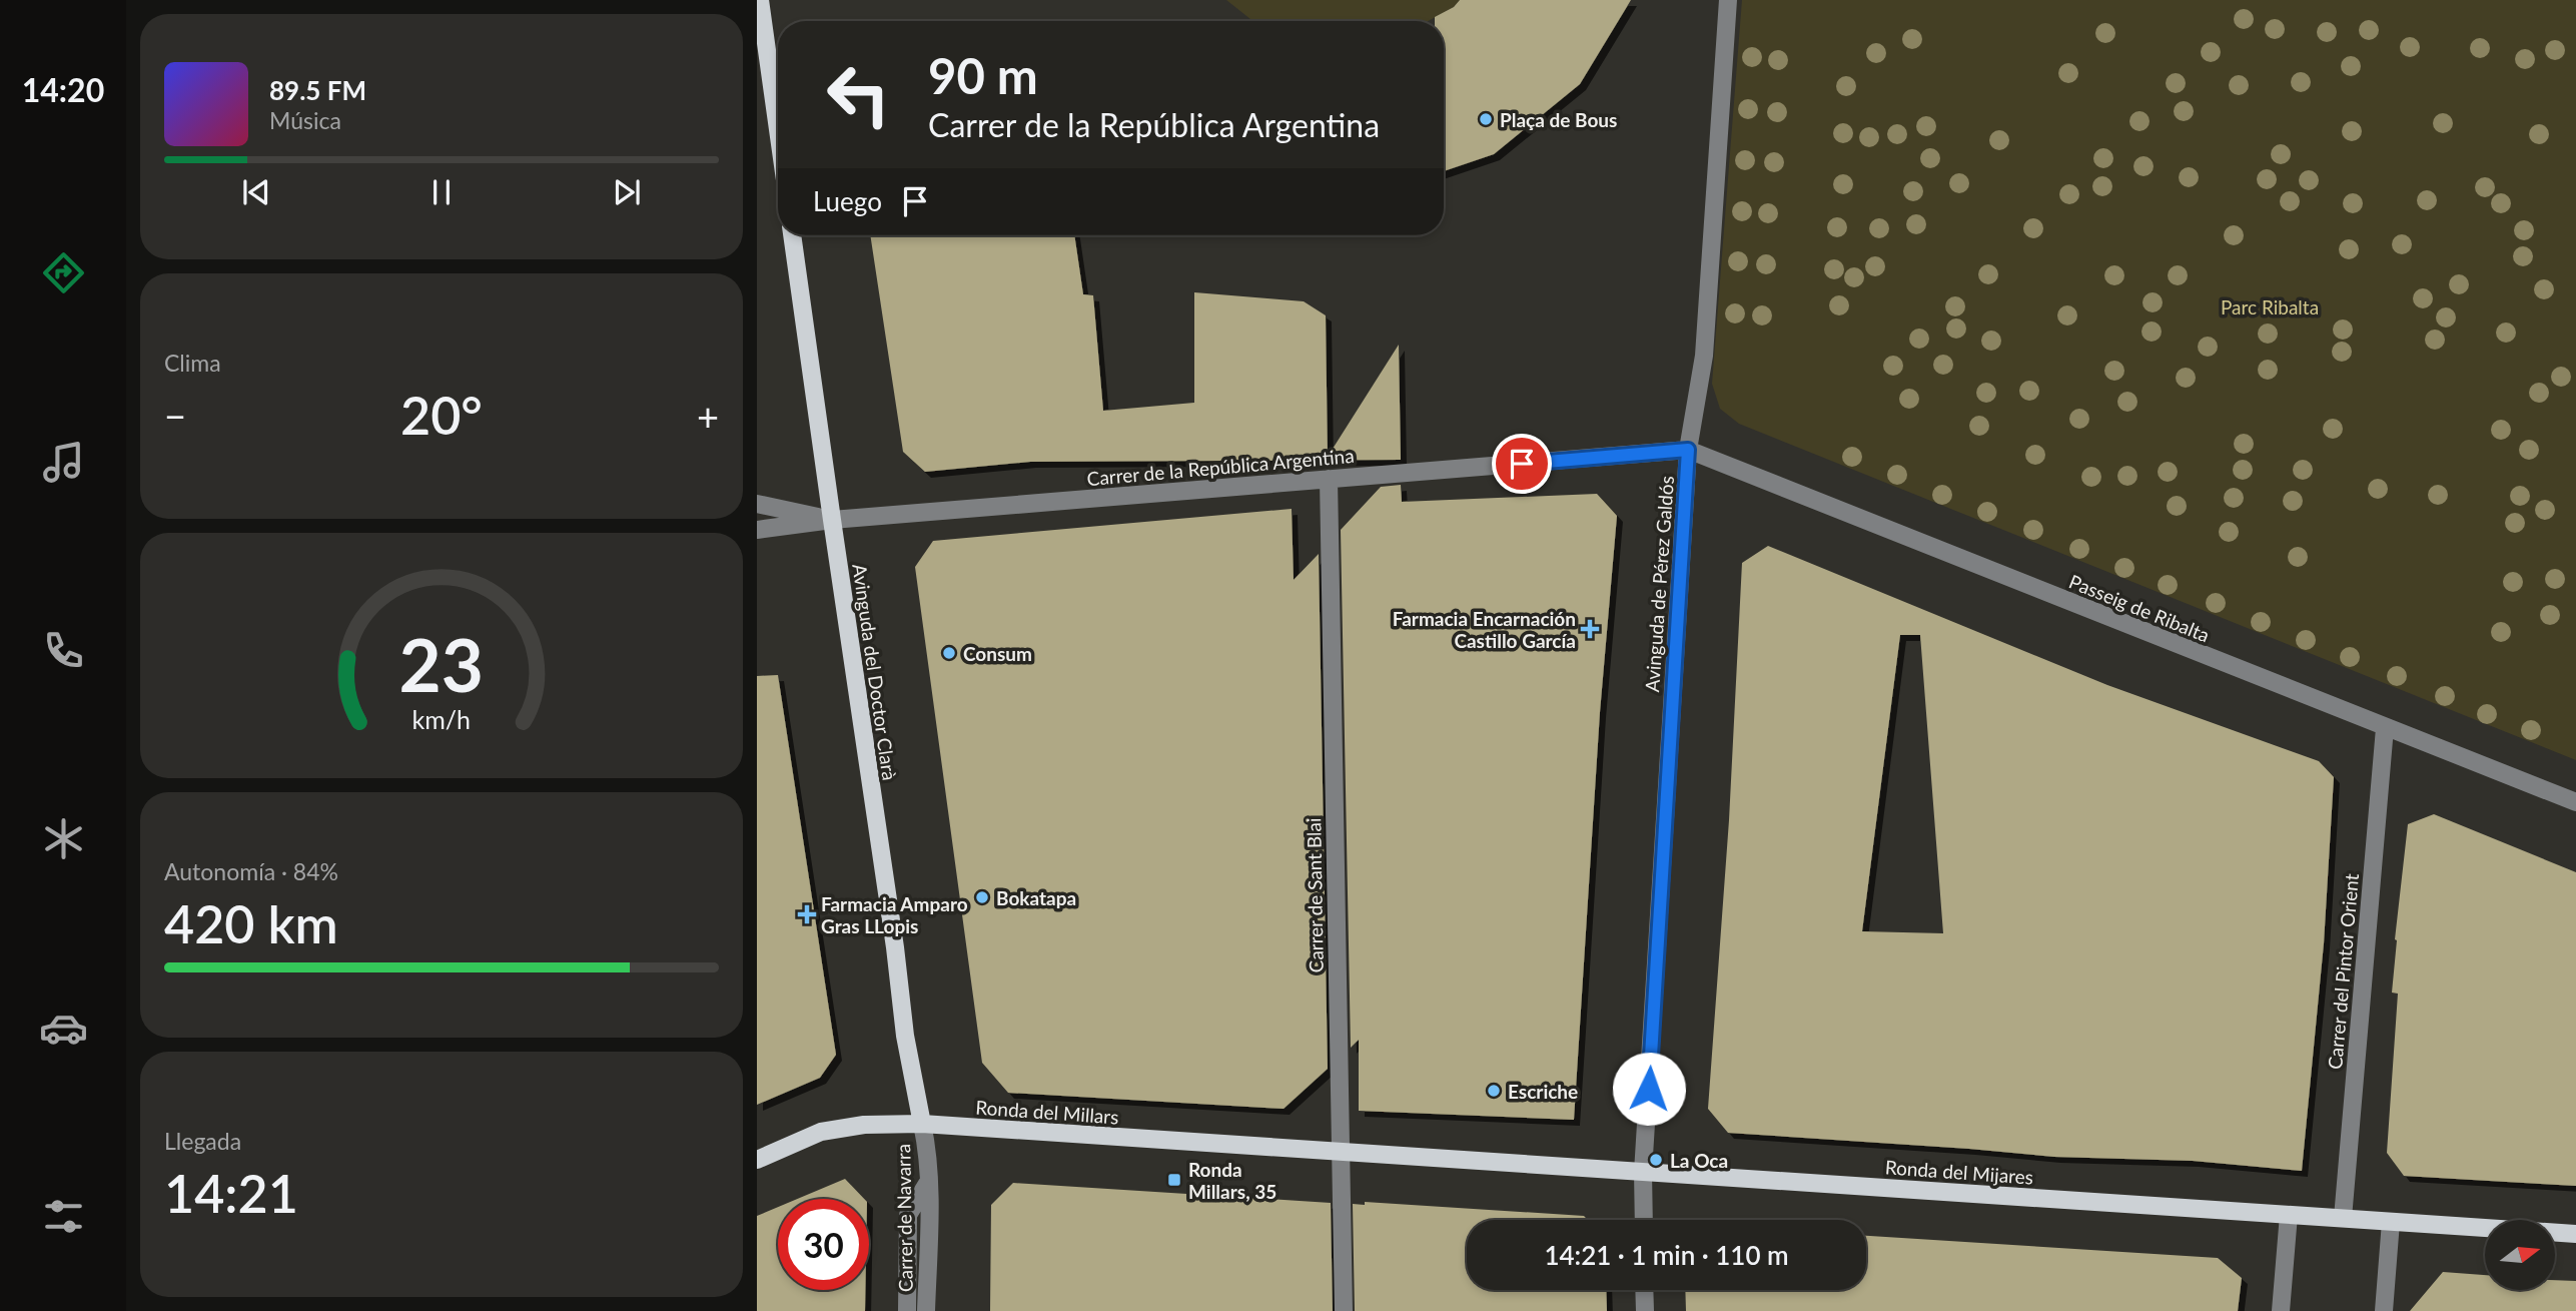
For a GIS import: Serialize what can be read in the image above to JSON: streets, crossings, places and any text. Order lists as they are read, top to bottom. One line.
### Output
{"streets":{"main road":["Avinguda del Doctor Clarà","Ronda del Millars","Ronda del Mijares"],"street":["Carrer de la República Argentina","Avinguda de Pérez Galdós","Passeig de Ribalta","Carrer de Sant Blai","Carrer del Pintor Orient","Carrer de Navarra"]},"crossings":[["Carrer de la República Argentina","Avinguda de Pérez Galdós"],["Carrer de la República Argentina","Passeig de Ribalta"],["Carrer de la República Argentina","Avinguda del Doctor Clarà"],["Carrer de la República Argentina","Carrer de Sant Blai"],["Avinguda de Pérez Galdós","Passeig de Ribalta"],["Avinguda de Pérez Galdós","Ronda del Mijares"],["Passeig de Ribalta","Carrer del Pintor Orient"],["Avinguda del Doctor Clarà","Ronda del Millars"],["Avinguda del Doctor Clarà","Carrer de Navarra"],["Carrer de Sant Blai","Ronda del Millars"],["Carrer de Sant Blai","Ronda del Mijares"],["Carrer del Pintor Orient","Ronda del Mijares"],["Ronda del Millars","Ronda del Mijares"],["Ronda del Millars","Carrer de Navarra"]],"parks":["Parc Ribalta"],"places":{"other":["Plaça de Bous","Consum","Bokatapa","Escriche","La Oca"],"health":["Farmacia Encarnación Castillo García","Farmacia Amparo Gras LLopis"],"transit":["Ronda Millars, 35"]},"north":"right","page":{"tabs":"14:20","turn":["90 m","Carrer de la República Argentina"],"song":["89.5 FM","Música"],"then":"Luego","tile":["Clima",["Autonomía · 84%","420 km"],["Llegada","14:21"]],"heat":["−","20°","+"],"limit":"30","trip":"14:21 · 1 min · 110 m","gauge":["23","km/h"]}}
